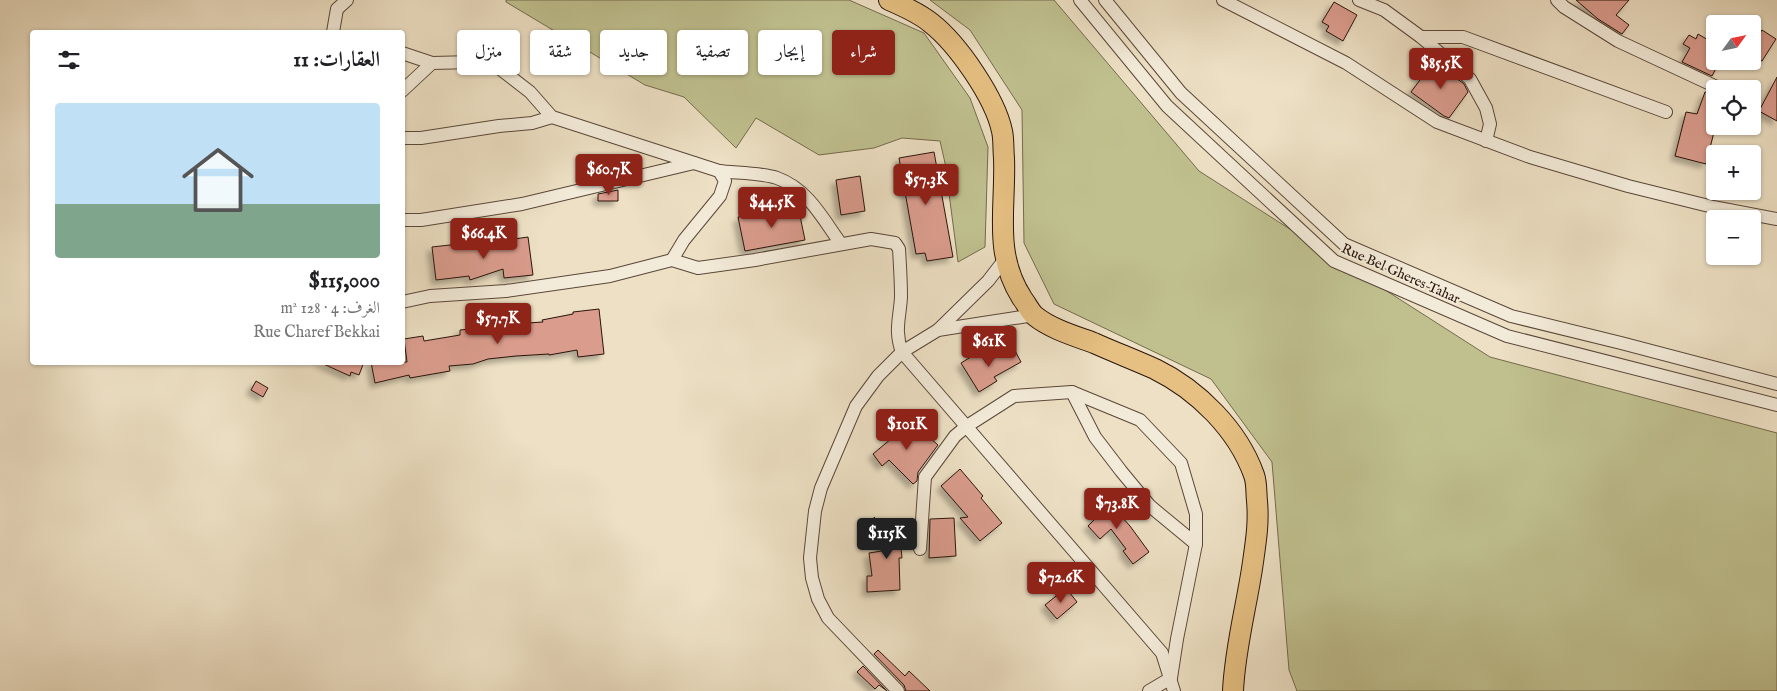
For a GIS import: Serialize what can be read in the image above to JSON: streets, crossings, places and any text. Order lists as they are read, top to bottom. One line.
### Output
{"streets":{"street":["Rue Bel Gheres Tahar"]},"north":"top right","page":{"map_buttons":["+","−"],"chip":["شراء","إيجار","تصفية","جديد","شقة","منزل"],"heading":"العقارات: 11","price":["$85.5K","$60.7K","$57.3K","$44.5K","$66.4K","$57.7K","$61K","$101K","$73.8K","$115K","$72.6K"],"list":[{"name":"$115,000","note":"الغرف: 4 · 128 m² · Rue Charef Bekkai"}]}}
